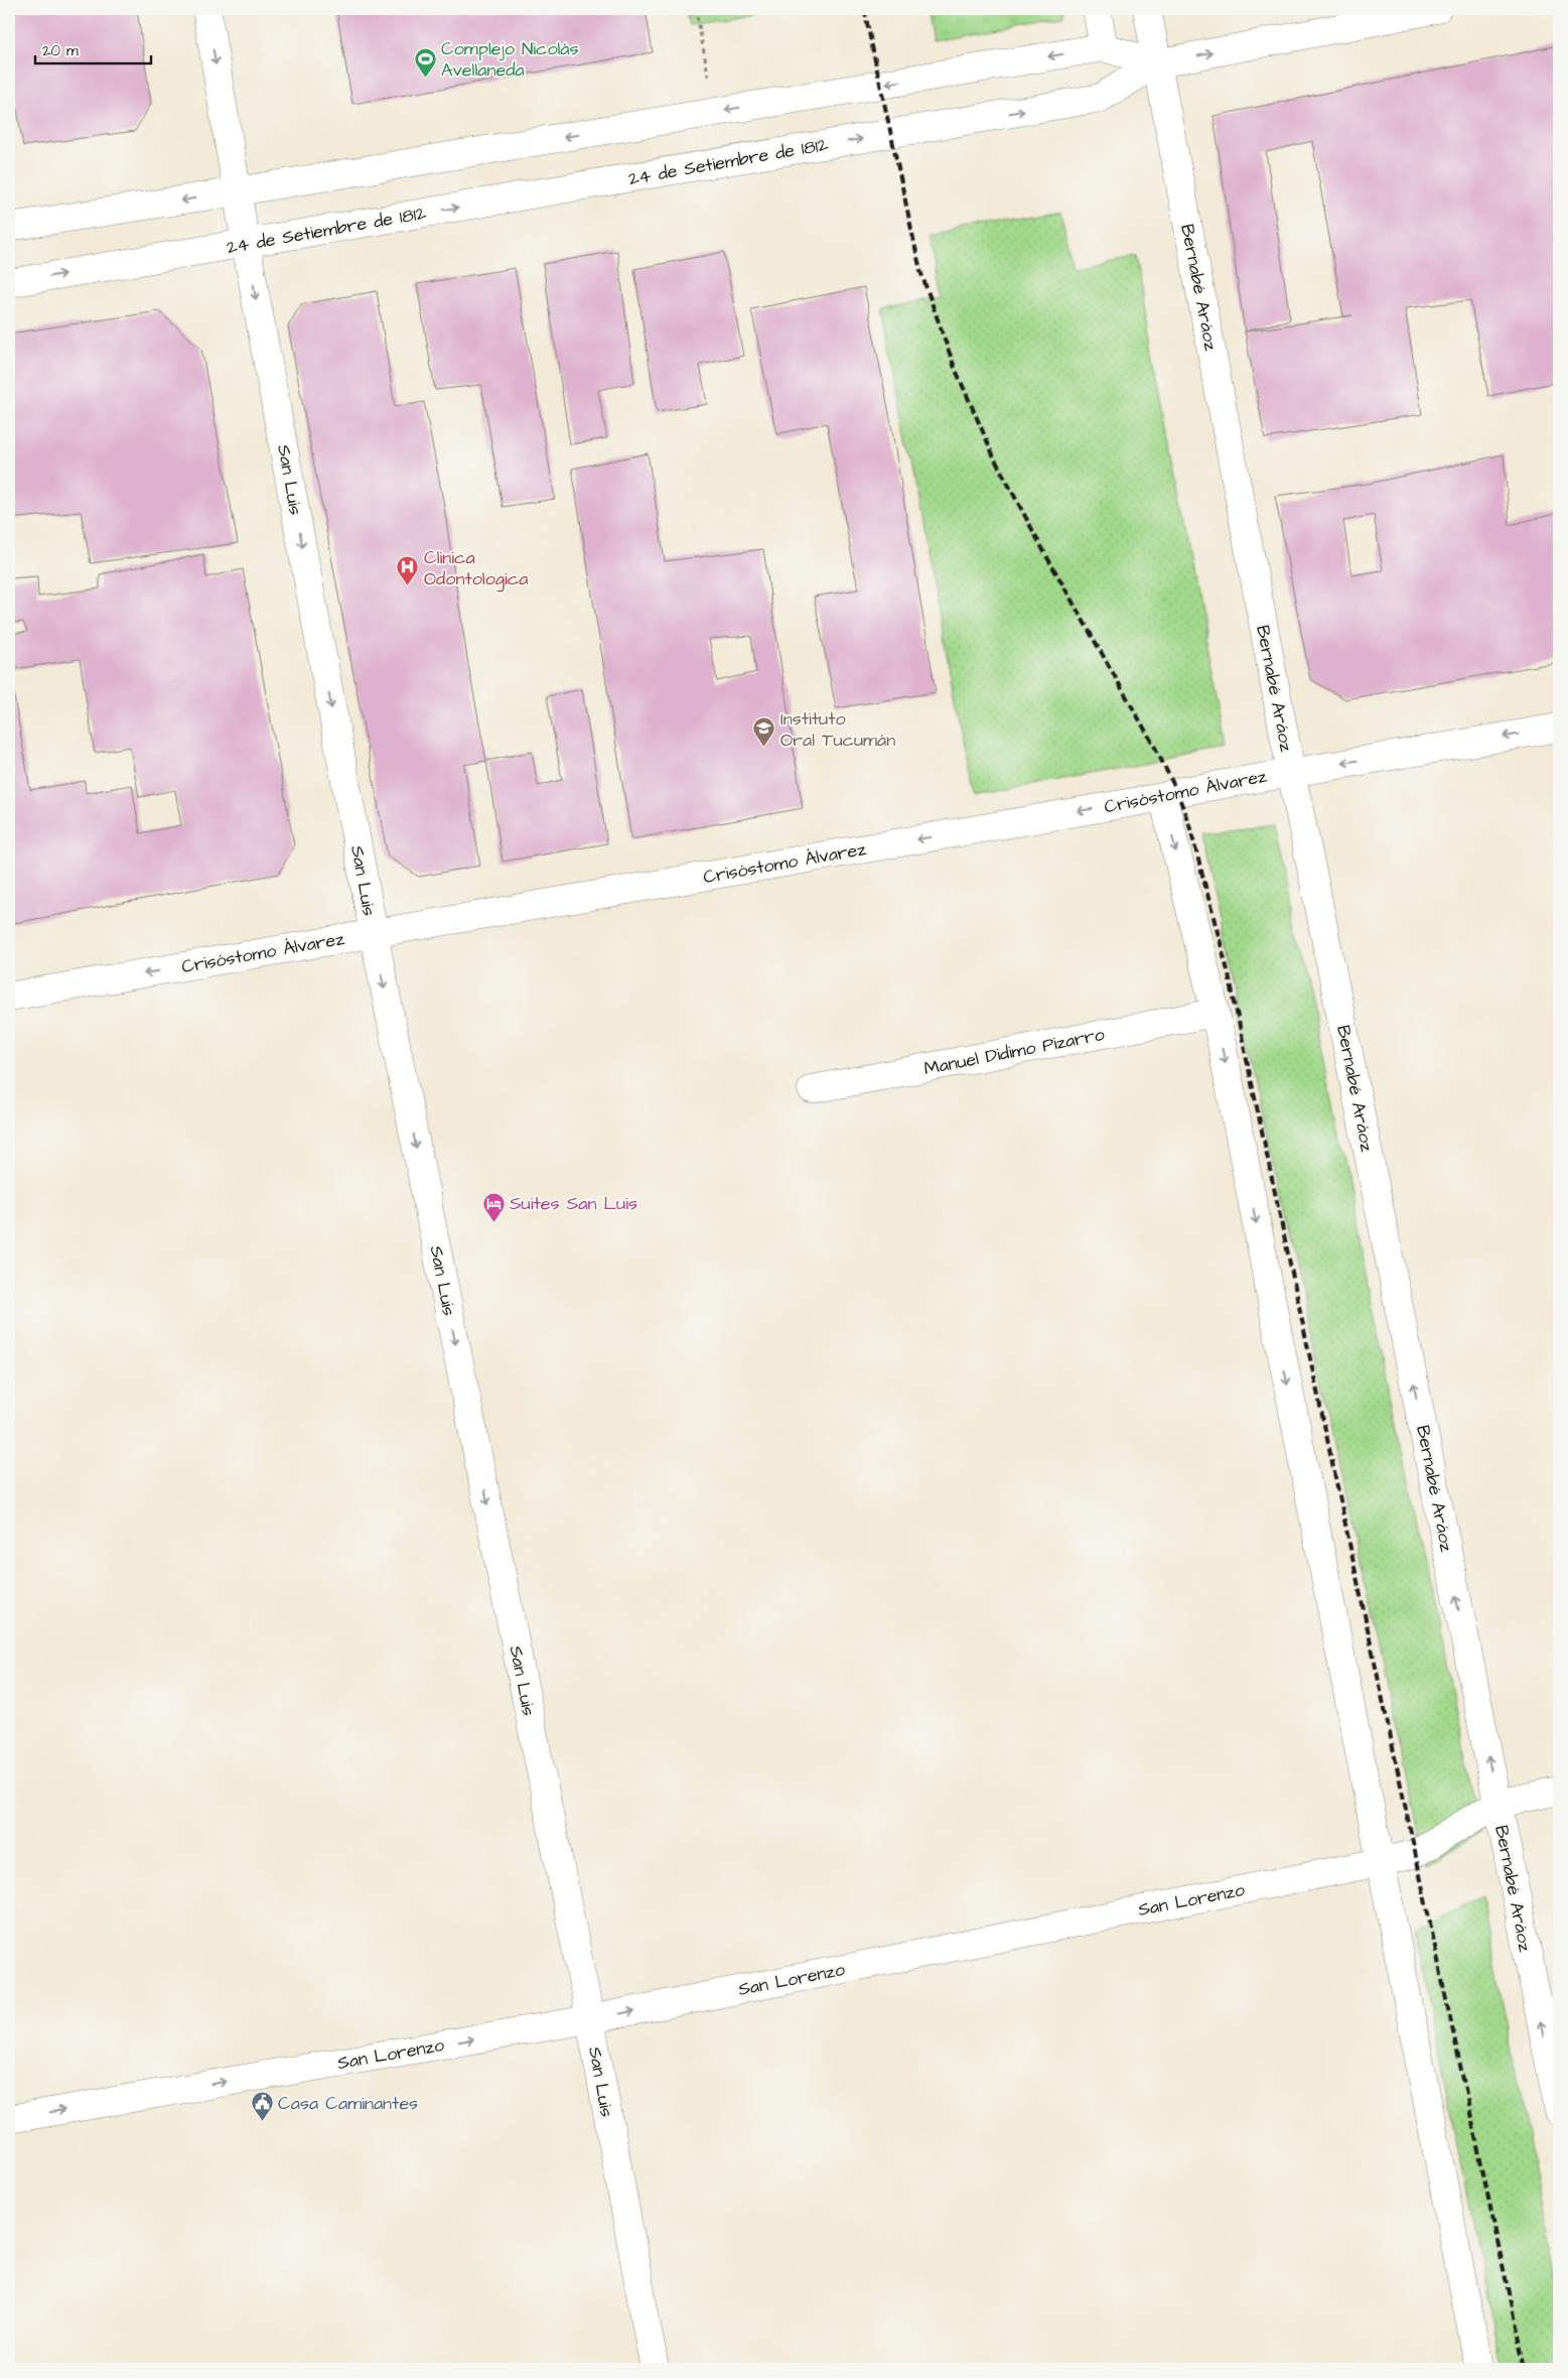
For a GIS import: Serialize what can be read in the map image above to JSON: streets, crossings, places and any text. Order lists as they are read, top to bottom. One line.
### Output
{"streets":{"street":["24 de Setiembre de 1812","Bernabé Aráoz","San Luis","Crisóstomo Álvarez","Manuel Didimo Pizarro","San Lorenzo"]},"crossings":[["24 de Setiembre de 1812","Bernabé Aráoz"],["24 de Setiembre de 1812","San Luis"],["Bernabé Aráoz","Crisóstomo Álvarez"],["Bernabé Aráoz","San Lorenzo"],["San Luis","Crisóstomo Álvarez"],["San Luis","San Lorenzo"]],"one_way":["San Luis","Crisóstomo Álvarez","San Lorenzo"],"places":{"sports":["Complejo Nicolás Avellaneda"],"hospital":["Clinica Odontologica"],"school or university":["Instituto Oral Tucumán"],"hotel":["Suites San Luis"],"public building":["Casa Caminantes"]},"scale_bar":"20 m"}
